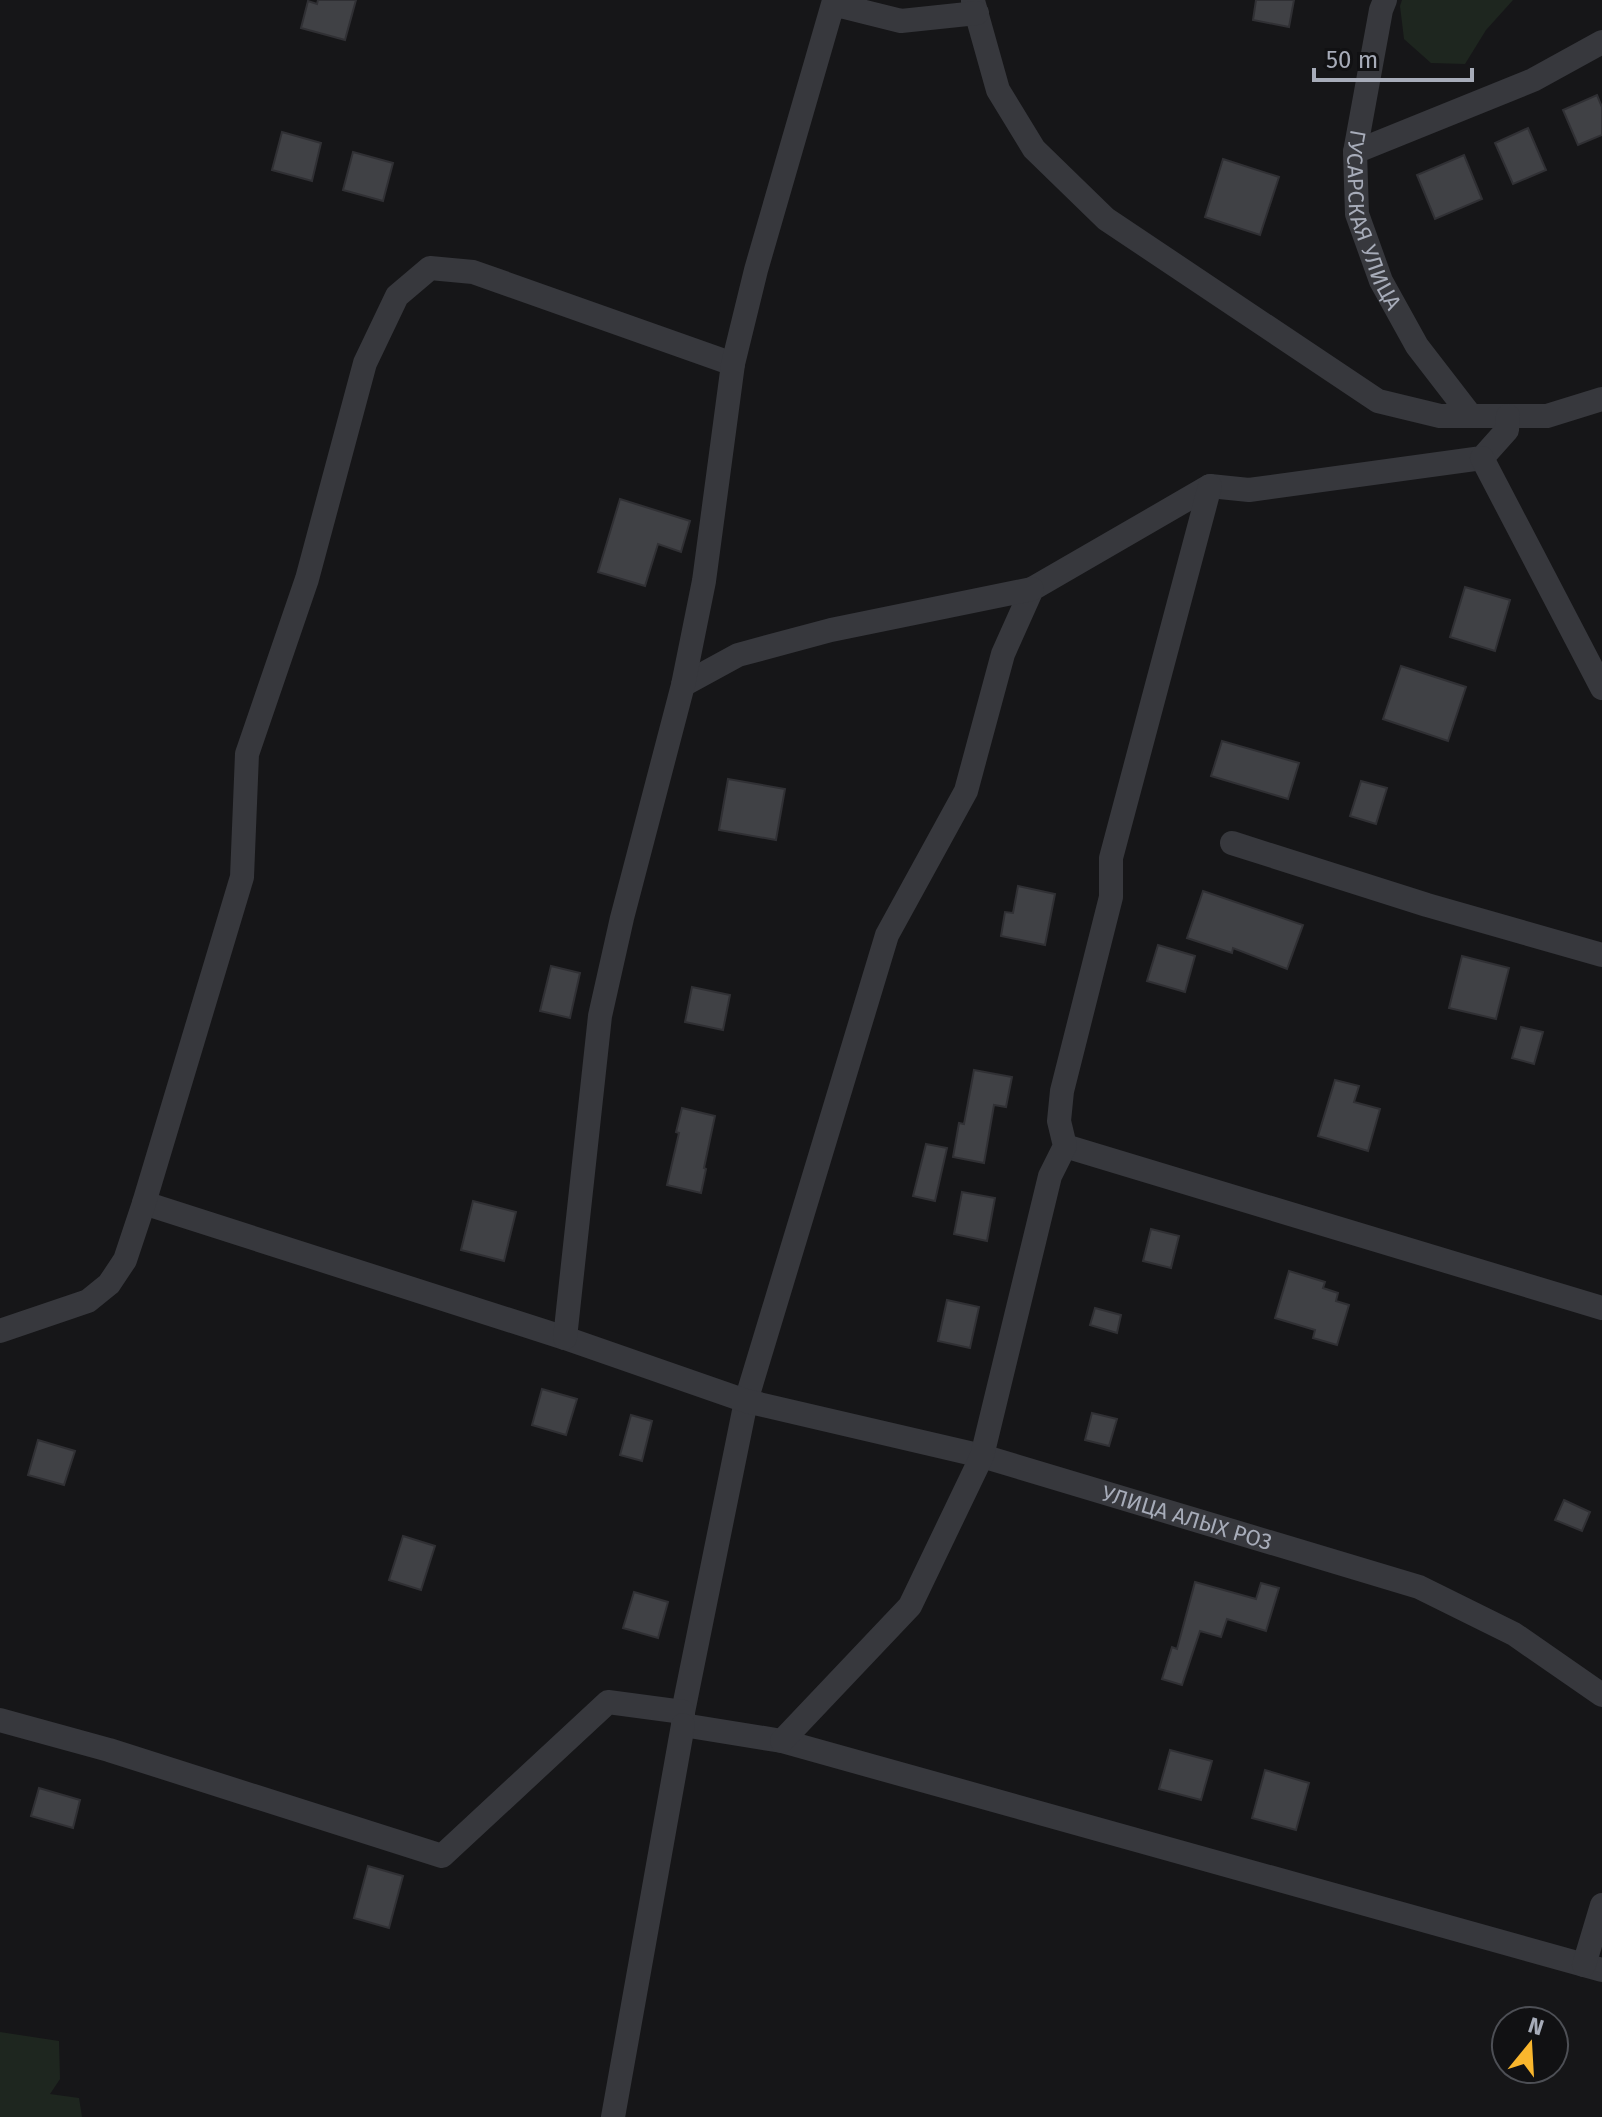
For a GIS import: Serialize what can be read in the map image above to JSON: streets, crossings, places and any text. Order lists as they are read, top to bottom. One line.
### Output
{"streets":{"street":["ГУСАРСКАЯ УЛИЦА","УЛИЦА АЛЫХ РОЗ"]},"scale_bar":"50 m","north":"top"}
